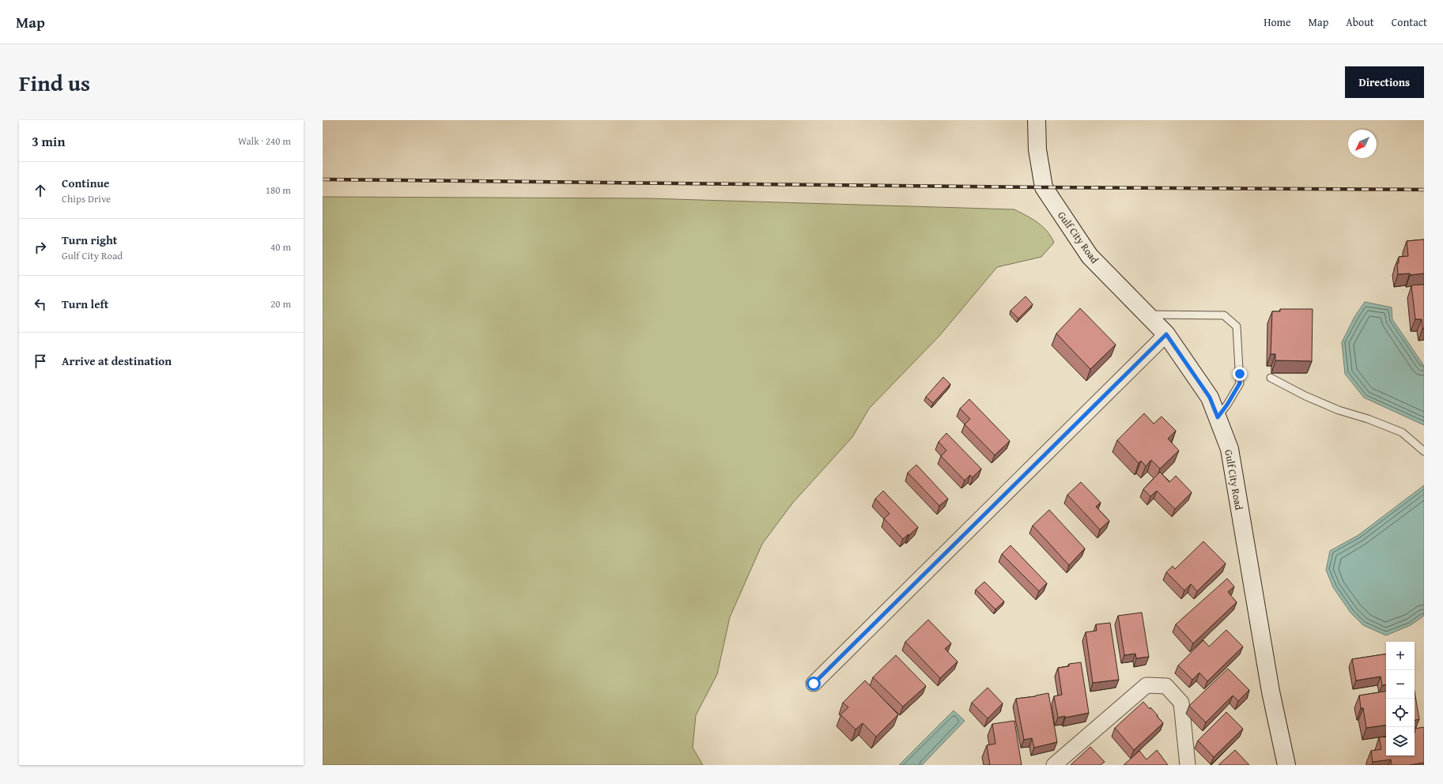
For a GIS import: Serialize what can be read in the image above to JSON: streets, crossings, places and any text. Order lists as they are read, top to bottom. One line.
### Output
{"streets":{"street":["Gulf City Road"]},"north":"bottom left","page":{"header":"Map","nav":["Home","Map","About","Contact"],"title":"Find us","buttons":"Directions","heading":["3 min","Walk · 240 m"],"list":[["Continue","Chips Drive","180 m"],["Turn right","Gulf City Road","40 m"],["Turn left","20 m"],"Arrive at destination"],"map_buttons":["+","−"]}}
